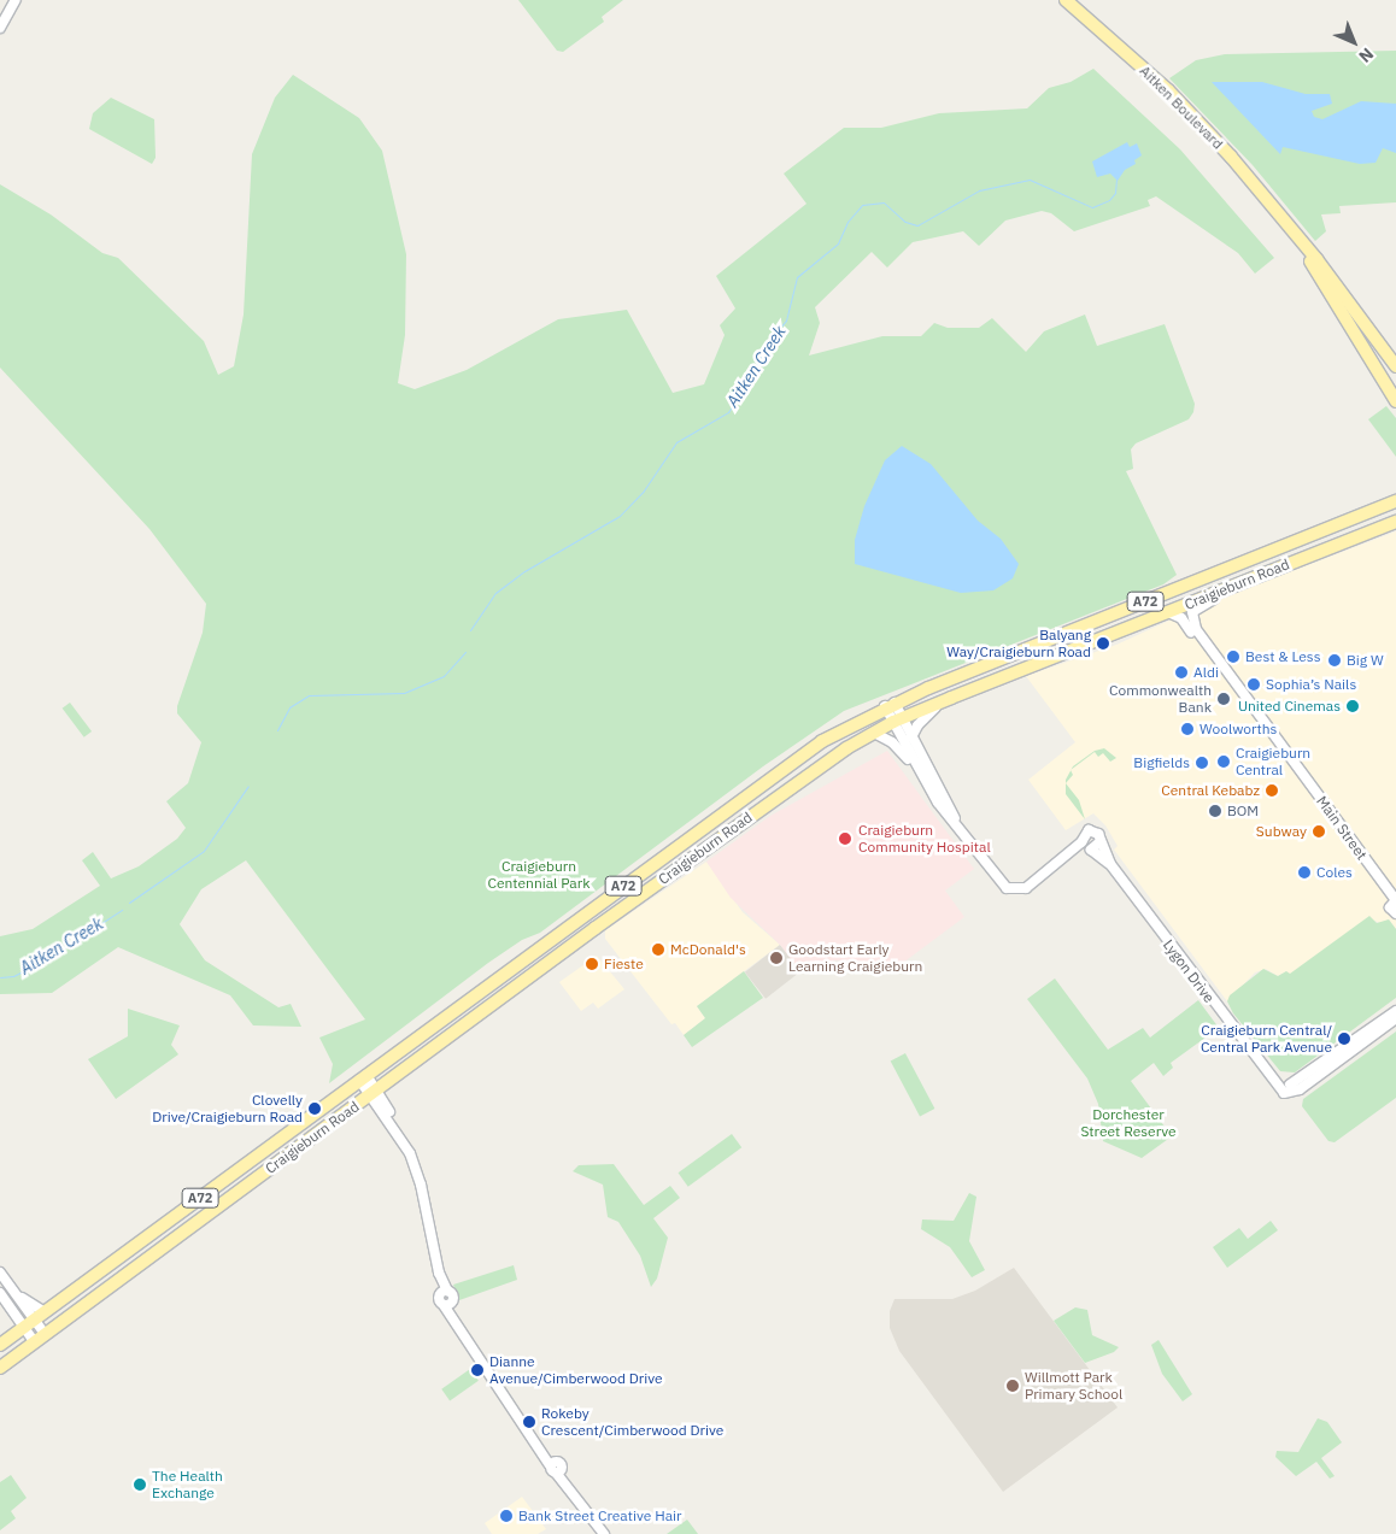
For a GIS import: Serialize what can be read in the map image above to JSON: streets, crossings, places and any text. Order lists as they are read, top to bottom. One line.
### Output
{"streets":{"main road":["Aitken Boulevard","Craigieburn Road","A72"],"street":["Main Street","Lygon Drive"]},"crossings":[["Craigieburn Road","Main Street"]],"water":["Aitken Creek"],"parks":["Craigieburn Centennial Park","Dorchester Street Reserve"],"places":["Balyang Way/Craigieburn Road","Best & Less","Big W","Aldi","Sophia’s Nails","Commonwealth Bank","United Cinemas","Woolworths","Craigieburn Central","Bigfields","Central Kebabz","BOM","Subway","Craigieburn Community Hospital","Coles","McDonald's","Goodstart Early Learning Craigieburn","Fieste","Craigieburn Central/ Central Park Avenue","Clovelly Drive/Craigieburn Road","Dianne Avenue/Cimberwood Drive","Willmott Park Primary School","Rokeby Crescent/Cimberwood Drive","The Health Exchange","Bank Street Creative Hair"],"north":"bottom right"}
